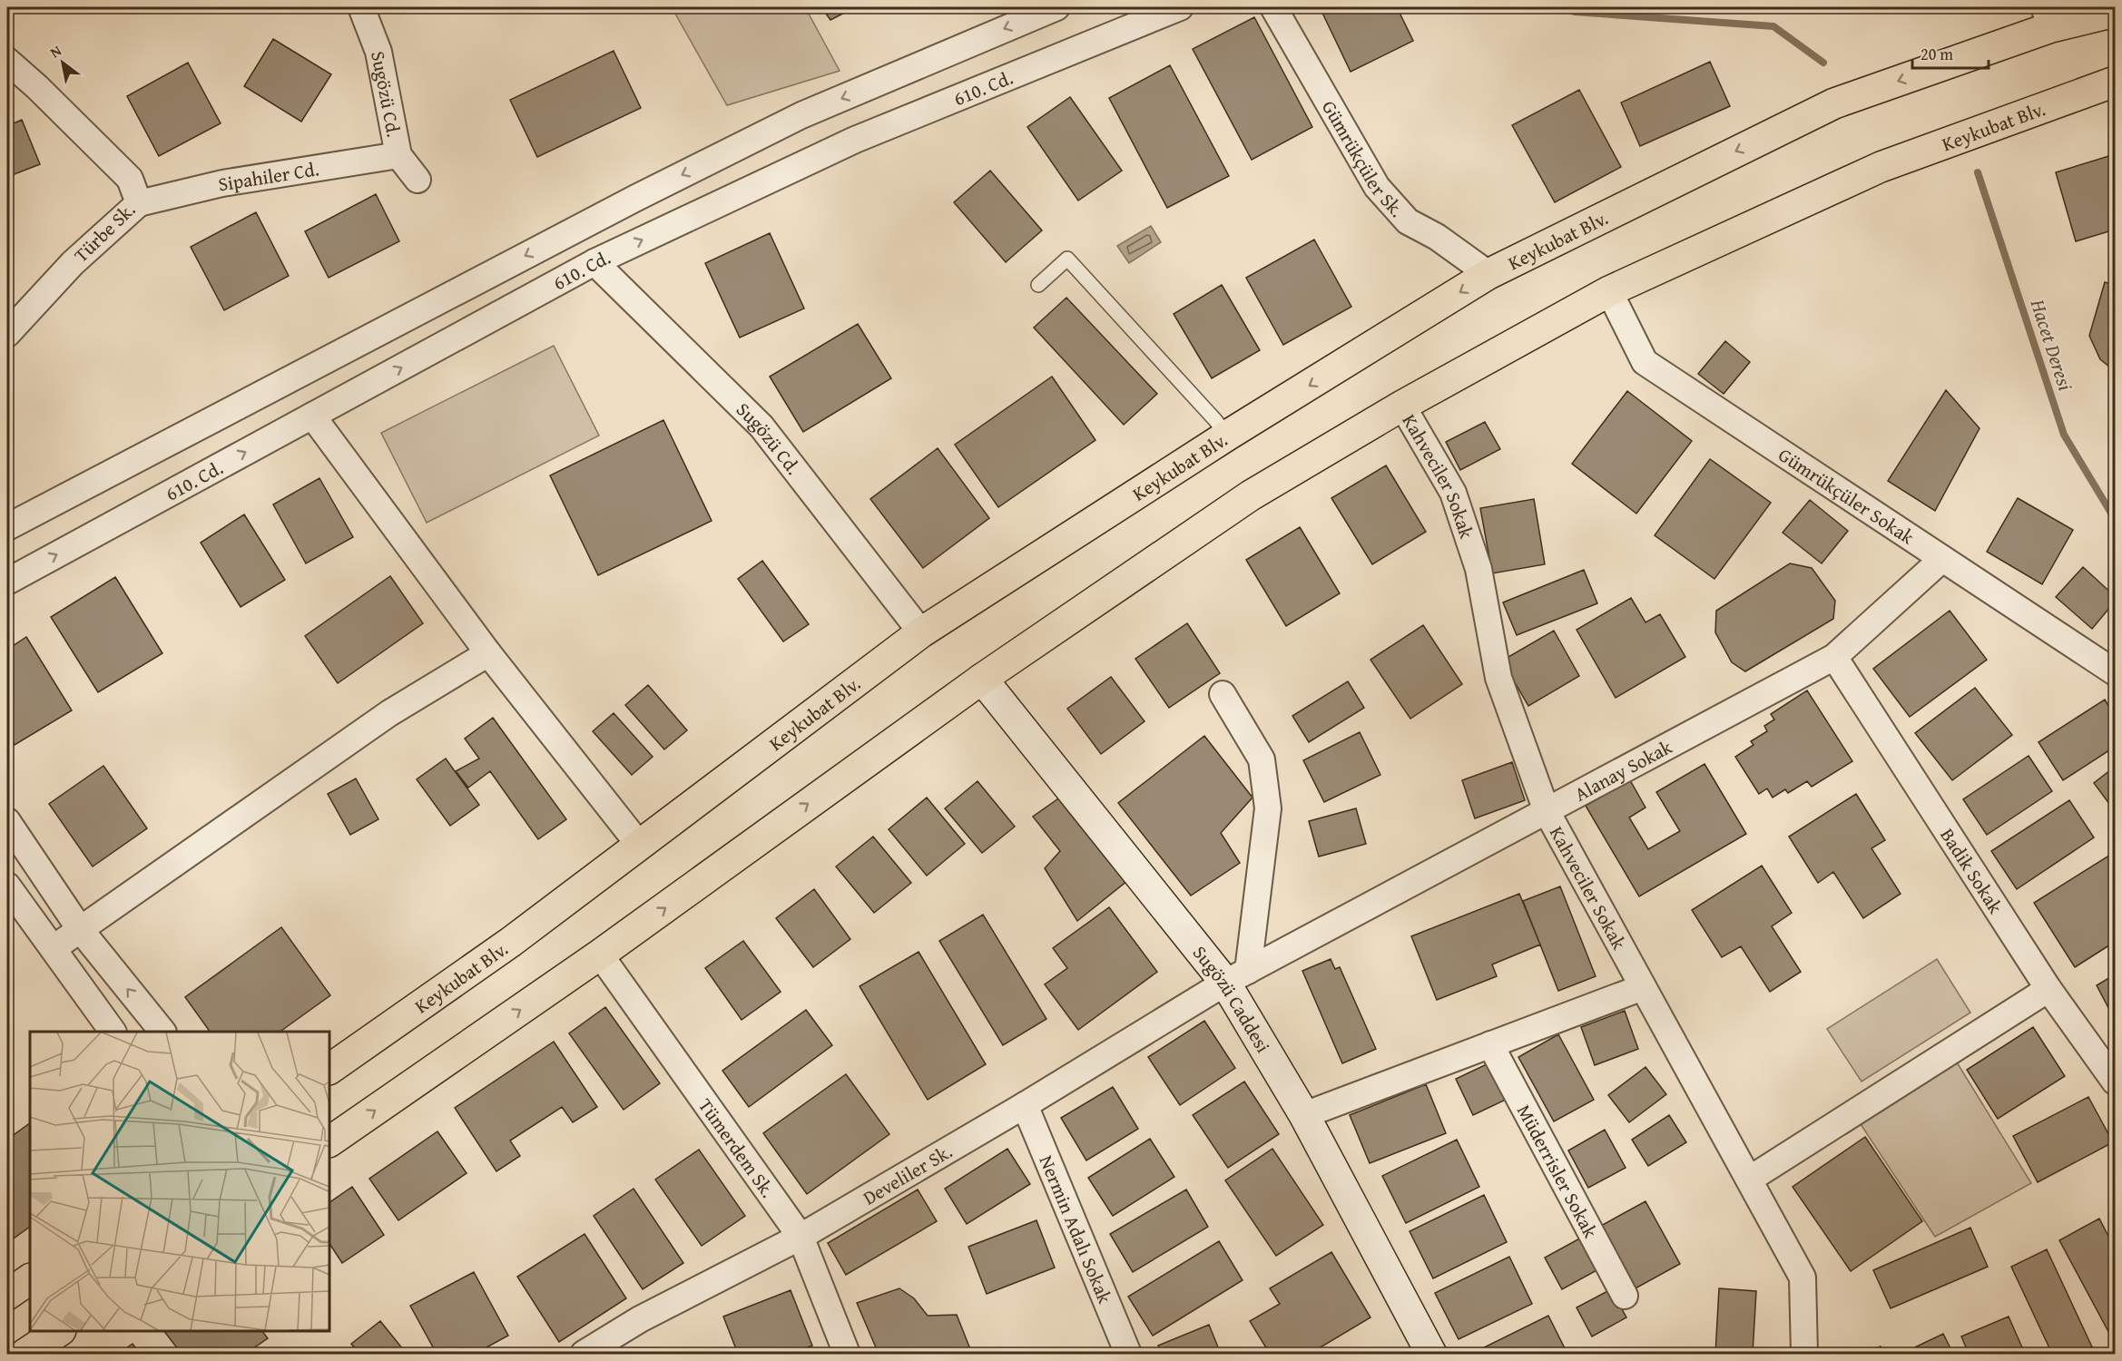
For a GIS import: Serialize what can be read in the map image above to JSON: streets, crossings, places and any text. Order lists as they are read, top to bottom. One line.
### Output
{"streets":{"highway":["Keykubat Blv."],"street":["610. Cd.","Sugözü Cd.","Gümrükçüler Sk.","Sipahiler Cd.","Türbe Sk.","Kahveciler Sokak","Gümrükçüler Sokak","Alanay Sokak","Badik Sokak","Sugözü Caddesi","Tümerdem Sk.","Müderrisler Sokak","Develiler Sk.","Nermin Adalı Sokak"]},"crossings":[["610. Cd.","Sugözü Cd."],["Sugözü Cd.","Keykubat Blv."],["Sugözü Cd.","Sipahiler Cd."],["Keykubat Blv.","Gümrükçüler Sk."],["Keykubat Blv.","Kahveciler Sokak"],["Keykubat Blv.","Gümrükçüler Sokak"],["Keykubat Blv.","Sugözü Caddesi"],["Keykubat Blv.","Tümerdem Sk."],["Sipahiler Cd.","Türbe Sk."],["Kahveciler Sokak","Alanay Sokak"],["Gümrükçüler Sokak","Alanay Sokak"],["Alanay Sokak","Badik Sokak"],["Alanay Sokak","Sugözü Caddesi"],["Alanay Sokak","Develiler Sk."],["Sugözü Caddesi","Develiler Sk."],["Tümerdem Sk.","Develiler Sk."],["Develiler Sk.","Nermin Adalı Sokak"]],"water":["Hacet Deresi"],"scale_bar":"20 m","north":"top left"}
